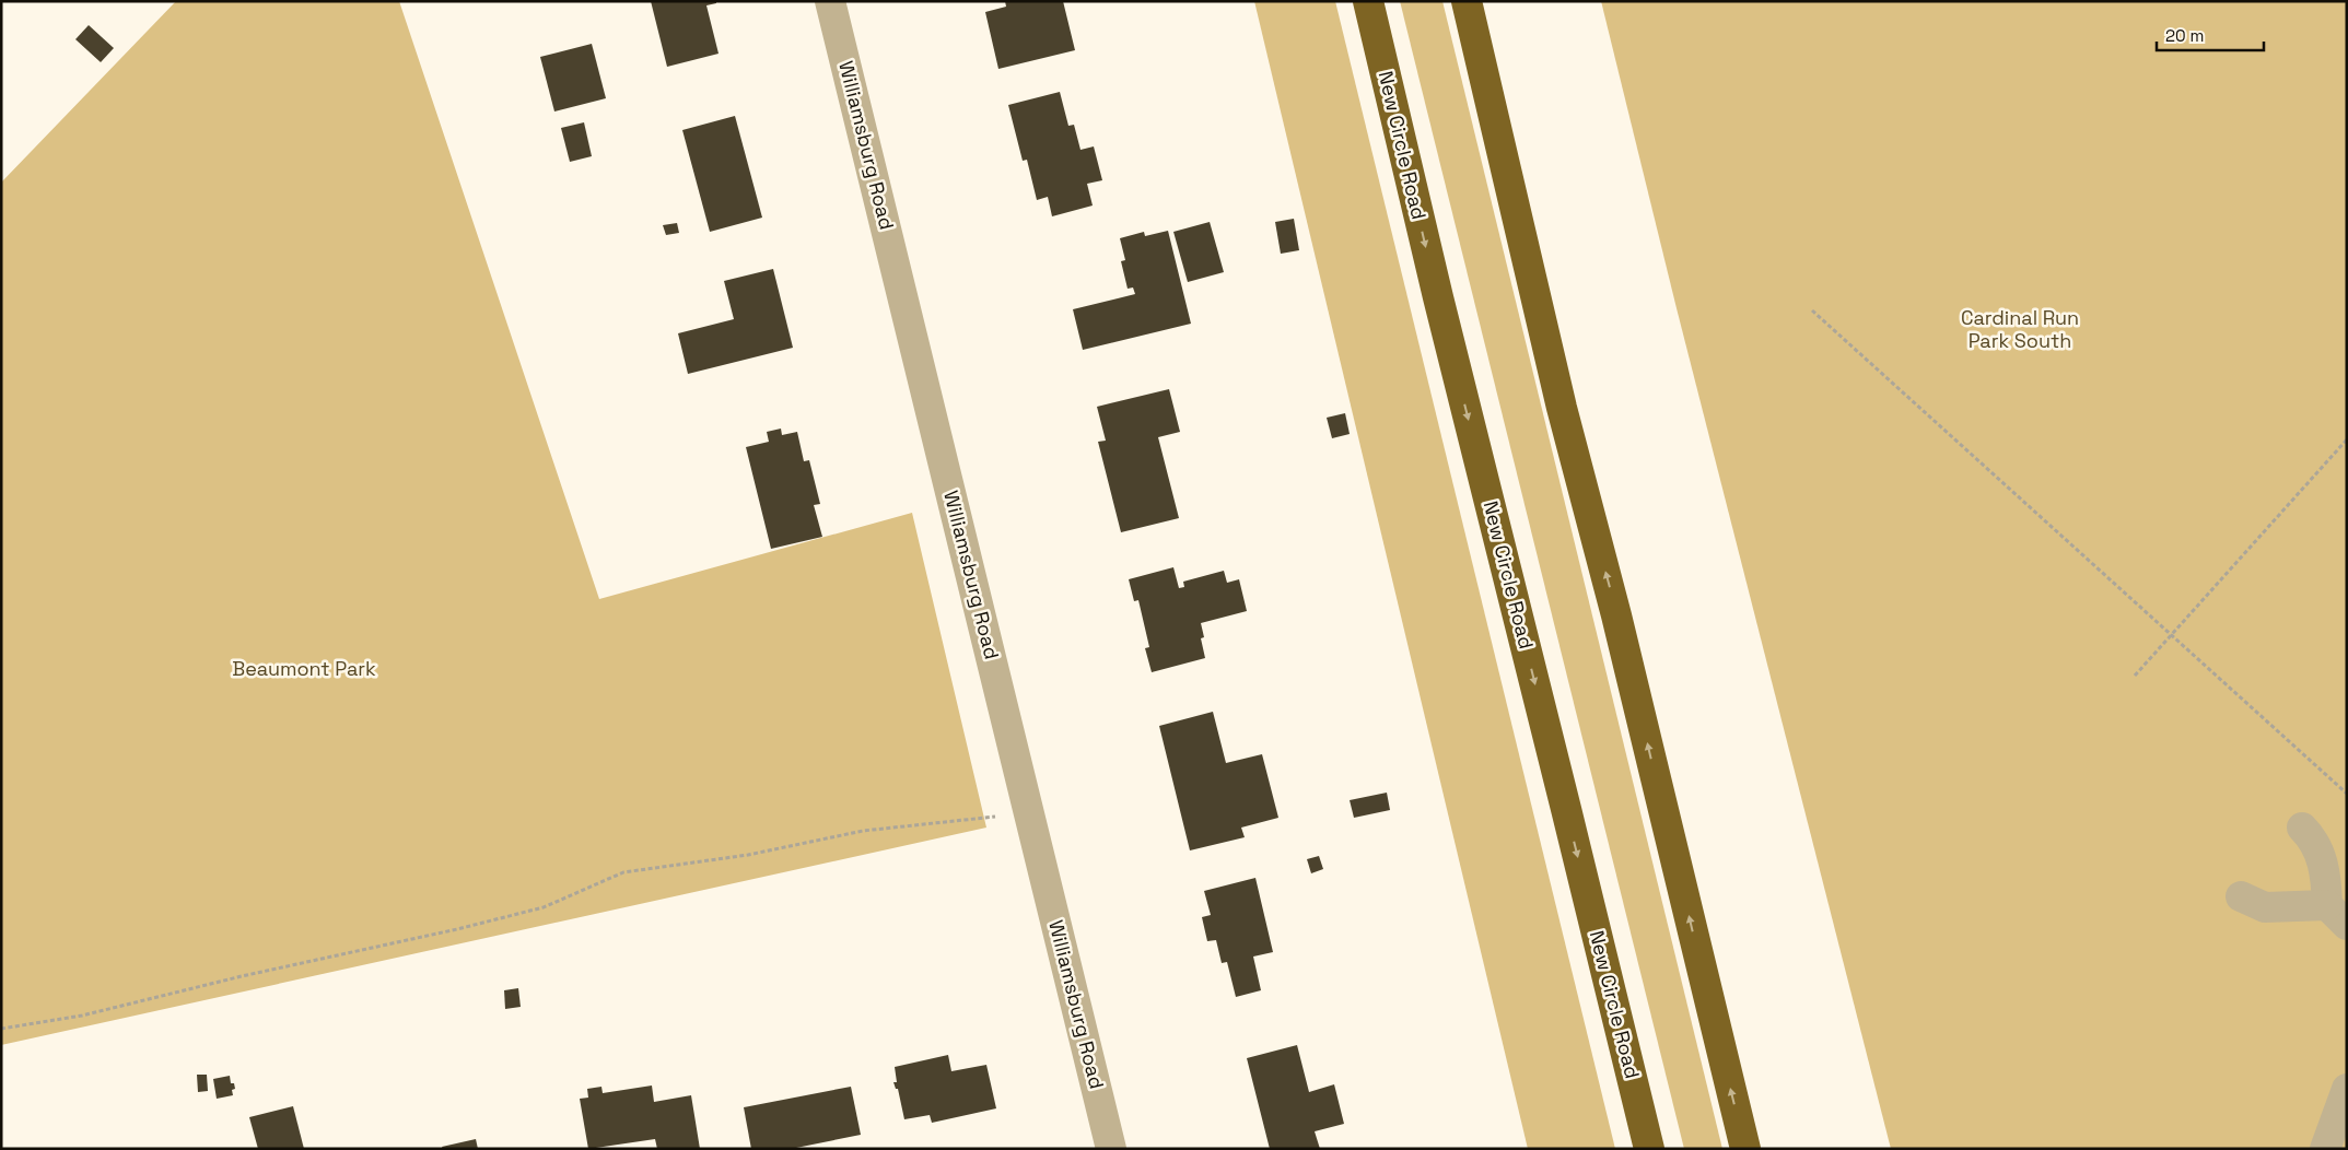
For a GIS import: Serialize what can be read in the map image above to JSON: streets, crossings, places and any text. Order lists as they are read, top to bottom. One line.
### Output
{"streets":{"highway":["New Circle Road"],"street":["Williamsburg Road"]},"parks":["Cardinal Run Park South","Beaumont Park"],"scale_bar":"20 m"}
